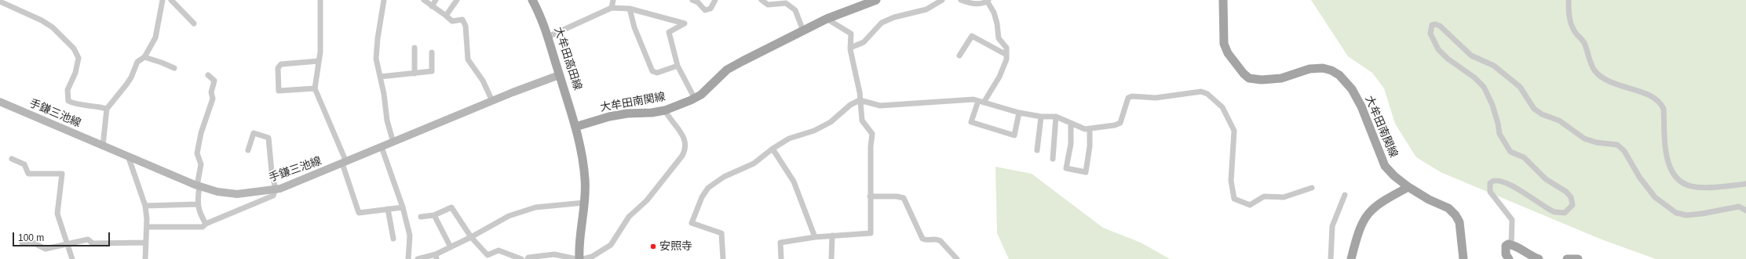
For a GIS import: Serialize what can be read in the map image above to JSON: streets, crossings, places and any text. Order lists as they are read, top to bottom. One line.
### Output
{"streets":{"main road":["大牟田高田線","大牟田南関線","手鎌三池線"]},"crossings":[["大牟田高田線","大牟田南関線"],["大牟田高田線","手鎌三池線"]],"places":["安照寺"],"scale_bar":"100 m"}
